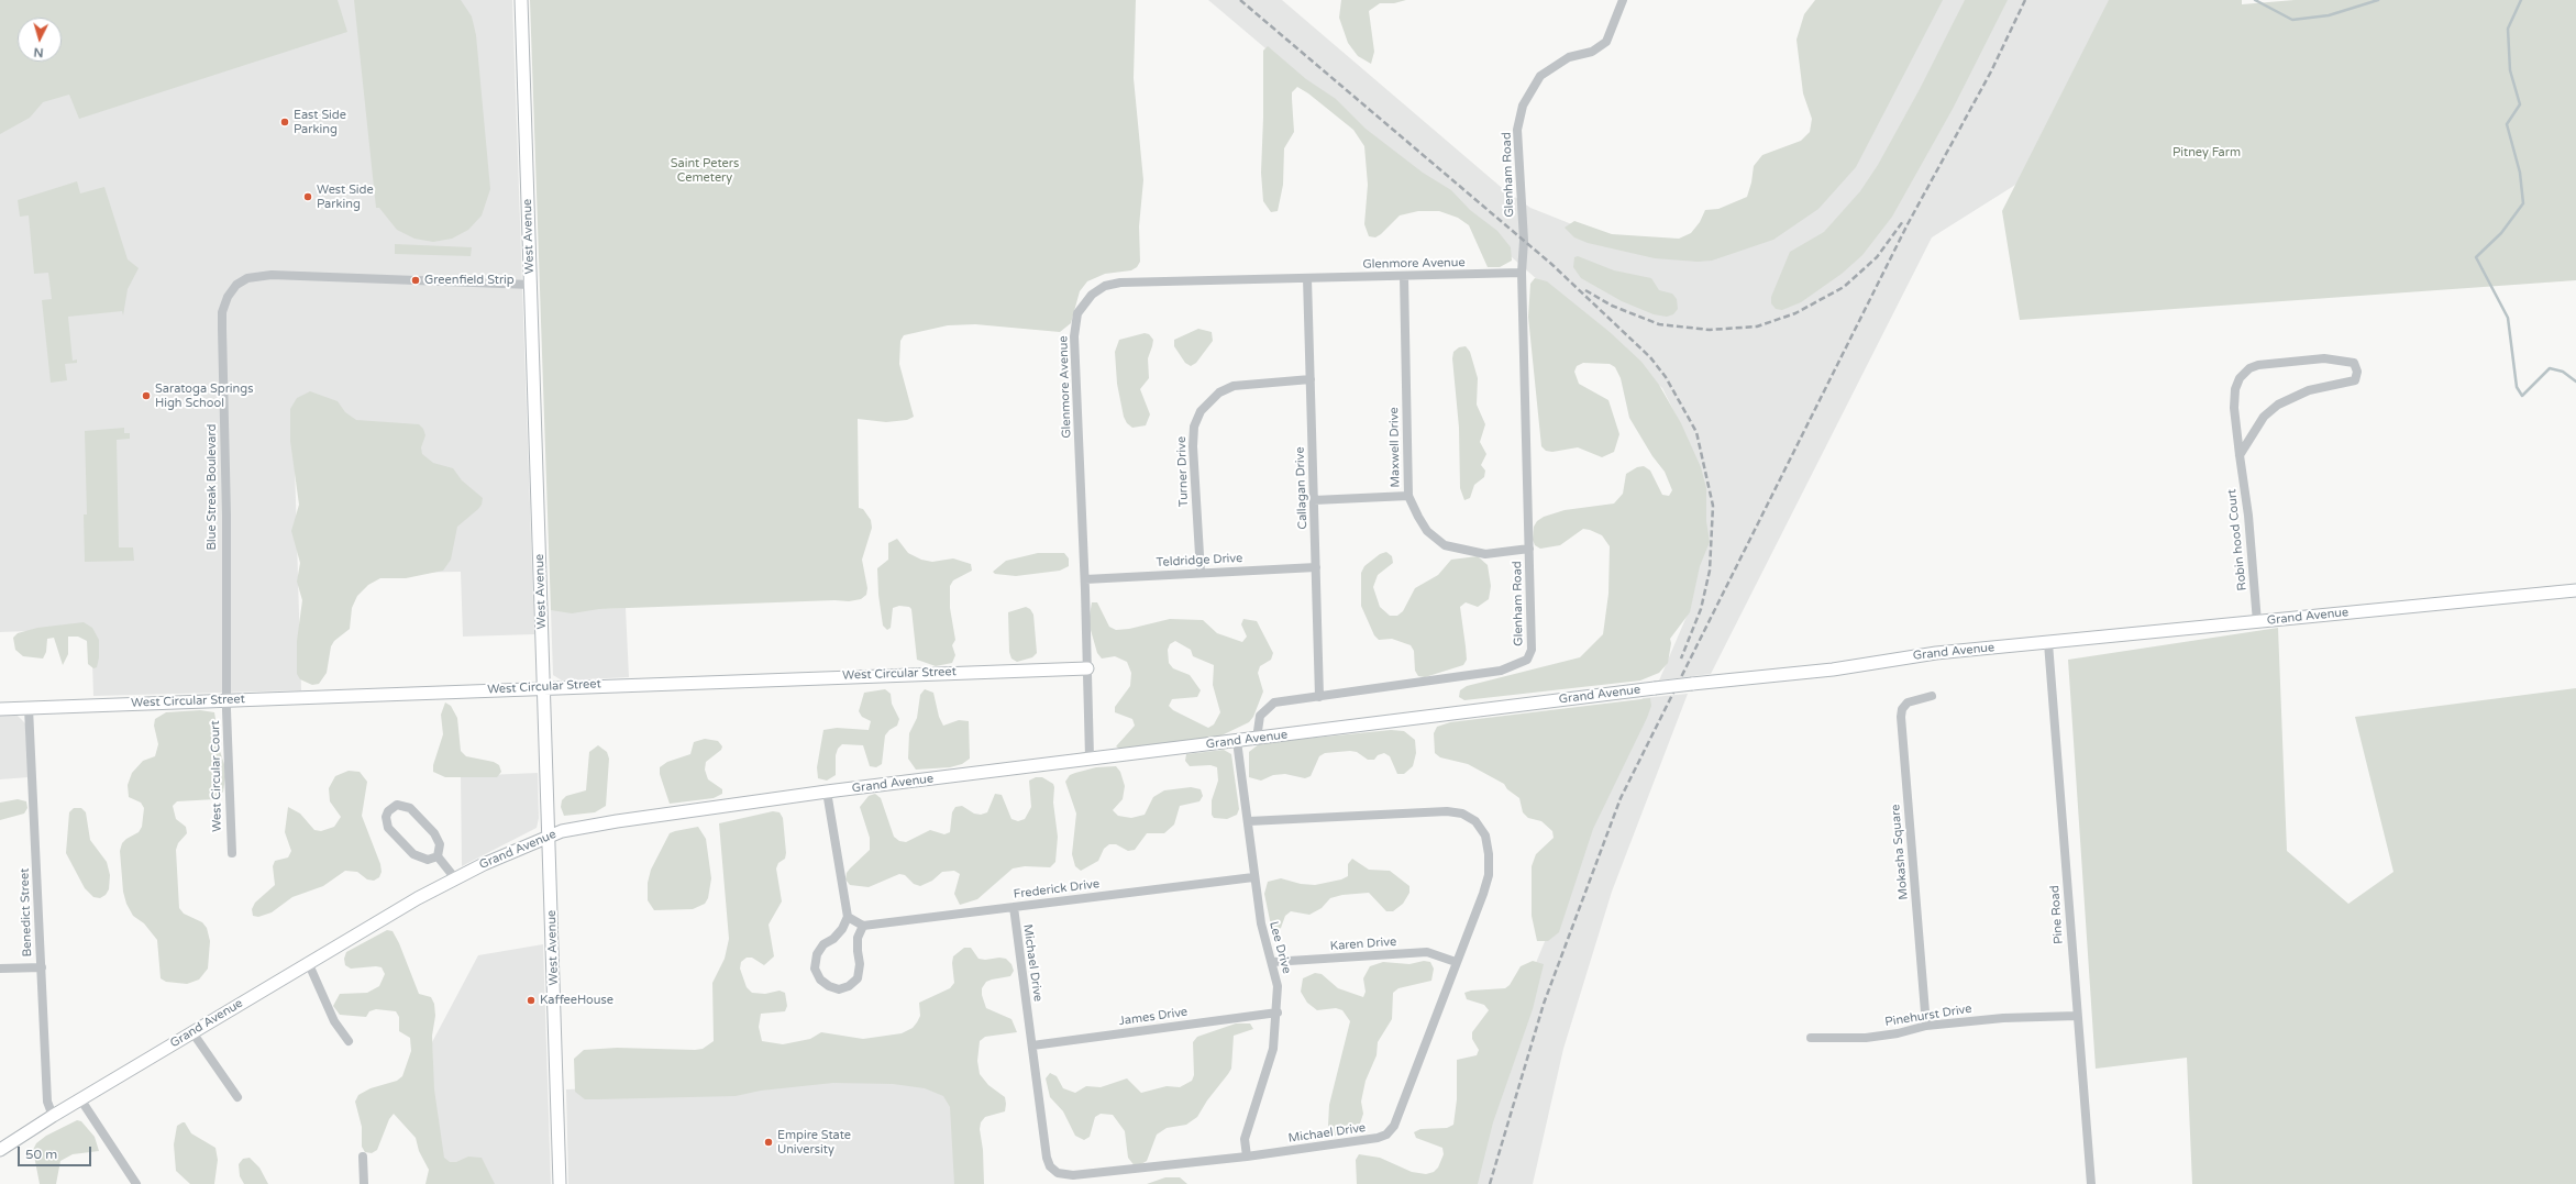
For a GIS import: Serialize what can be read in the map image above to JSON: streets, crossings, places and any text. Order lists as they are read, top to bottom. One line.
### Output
{"streets":{"street":["Glenham Road","West Avenue","Glenmore Avenue","Maxwell Drive","Turner Drive","Blue Streak Boulevard","Callagan Drive","Robin hood Court","Teldridge Drive","Grand Avenue","West Circular Street","West Circular Court","Mokasha Square","Frederick Drive","Benedict Street","Pine Road","Karen Drive","Lee Drive","Michael Drive","Pinehurst Drive","James Drive"]},"crossings":[["Glenham Road","Glenmore Avenue"],["Glenham Road","Maxwell Drive"],["Glenham Road","Callagan Drive"],["Glenham Road","Grand Avenue"],["West Avenue","Blue Streak Boulevard"],["West Avenue","Grand Avenue"],["West Avenue","West Circular Street"],["Glenmore Avenue","Maxwell Drive"],["Glenmore Avenue","Callagan Drive"],["Glenmore Avenue","Teldridge Drive"],["Glenmore Avenue","Grand Avenue"],["Glenmore Avenue","West Circular Street"],["Turner Drive","Callagan Drive"],["Turner Drive","Teldridge Drive"],["Blue Streak Boulevard","West Circular Street"],["Blue Streak Boulevard","West Circular Court"],["Callagan Drive","Teldridge Drive"],["Robin hood Court","Grand Avenue"],["Grand Avenue","Benedict Street"],["Grand Avenue","Pine Road"],["Grand Avenue","Lee Drive"],["West Circular Street","West Circular Court"],["West Circular Street","Benedict Street"],["Mokasha Square","Pinehurst Drive"],["Frederick Drive","Lee Drive"],["Frederick Drive","Michael Drive"],["Pine Road","Pinehurst Drive"],["Karen Drive","Lee Drive"],["Karen Drive","Michael Drive"],["Lee Drive","Michael Drive"],["Lee Drive","James Drive"],["Michael Drive","James Drive"]],"parks":["Pitney Farm","Saint Peters Cemetery"],"places":["East Side Parking","West Side Parking","Greenfield Strip","Saratoga Springs High School","KaffeeHouse","Empire State University"],"scale_bar":"50 m","north":"bottom"}
